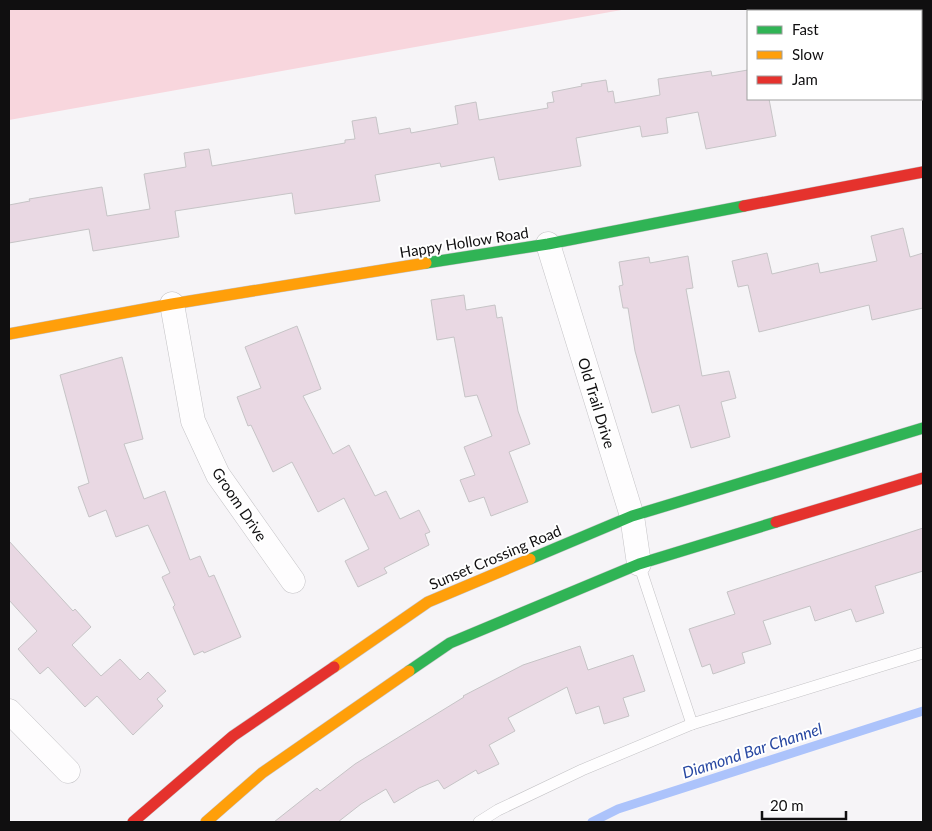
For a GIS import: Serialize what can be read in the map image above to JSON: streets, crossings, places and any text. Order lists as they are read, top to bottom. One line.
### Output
{"streets":{"street":["Happy Hollow Road","Old Trail Drive","Groom Drive","Sunset Crossing Road"]},"crossings":[["Happy Hollow Road","Old Trail Drive"],["Happy Hollow Road","Groom Drive"],["Old Trail Drive","Sunset Crossing Road"]],"water":["Diamond Bar Channel"],"legend":["Fast","Slow","Jam"],"scale_bar":"20 m"}
